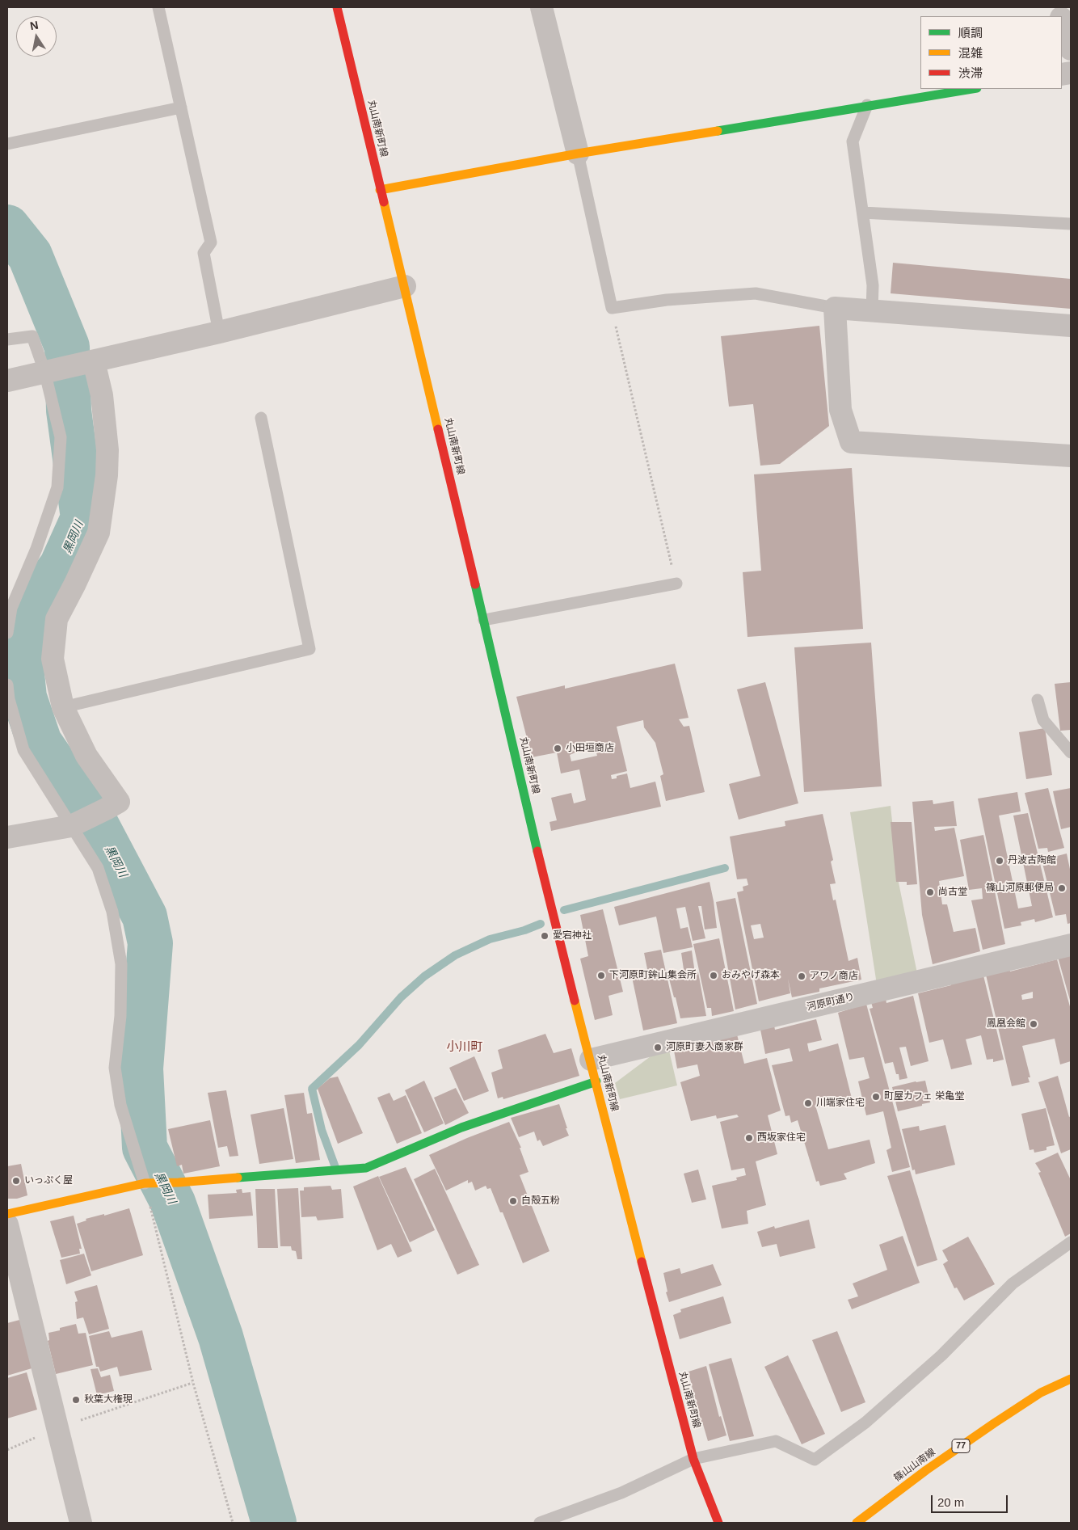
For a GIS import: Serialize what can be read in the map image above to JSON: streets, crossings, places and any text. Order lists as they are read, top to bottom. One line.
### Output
{"streets":{"main road":["丸山南新町線","77","篠山山南線"],"street":["河原町通り"]},"crossings":[["丸山南新町線","河原町通り"]],"districts":["小川町"],"water":["黒岡川"],"places":["小田垣商店","丹波古陶館","篠山河原郵便局","尚古堂","愛宕神社","下河原町鉾山集会所","おみやげ森本","アワノ商店","鳳凰会館","河原町妻入商家群","町屋カフェ 栄亀堂","川端家住宅","西坂家住宅","いっぷく屋","白殻五粉","秋葉大権現"],"legend":["順調","混雑","渋滞"],"scale_bar":"20 m","north":"top"}
